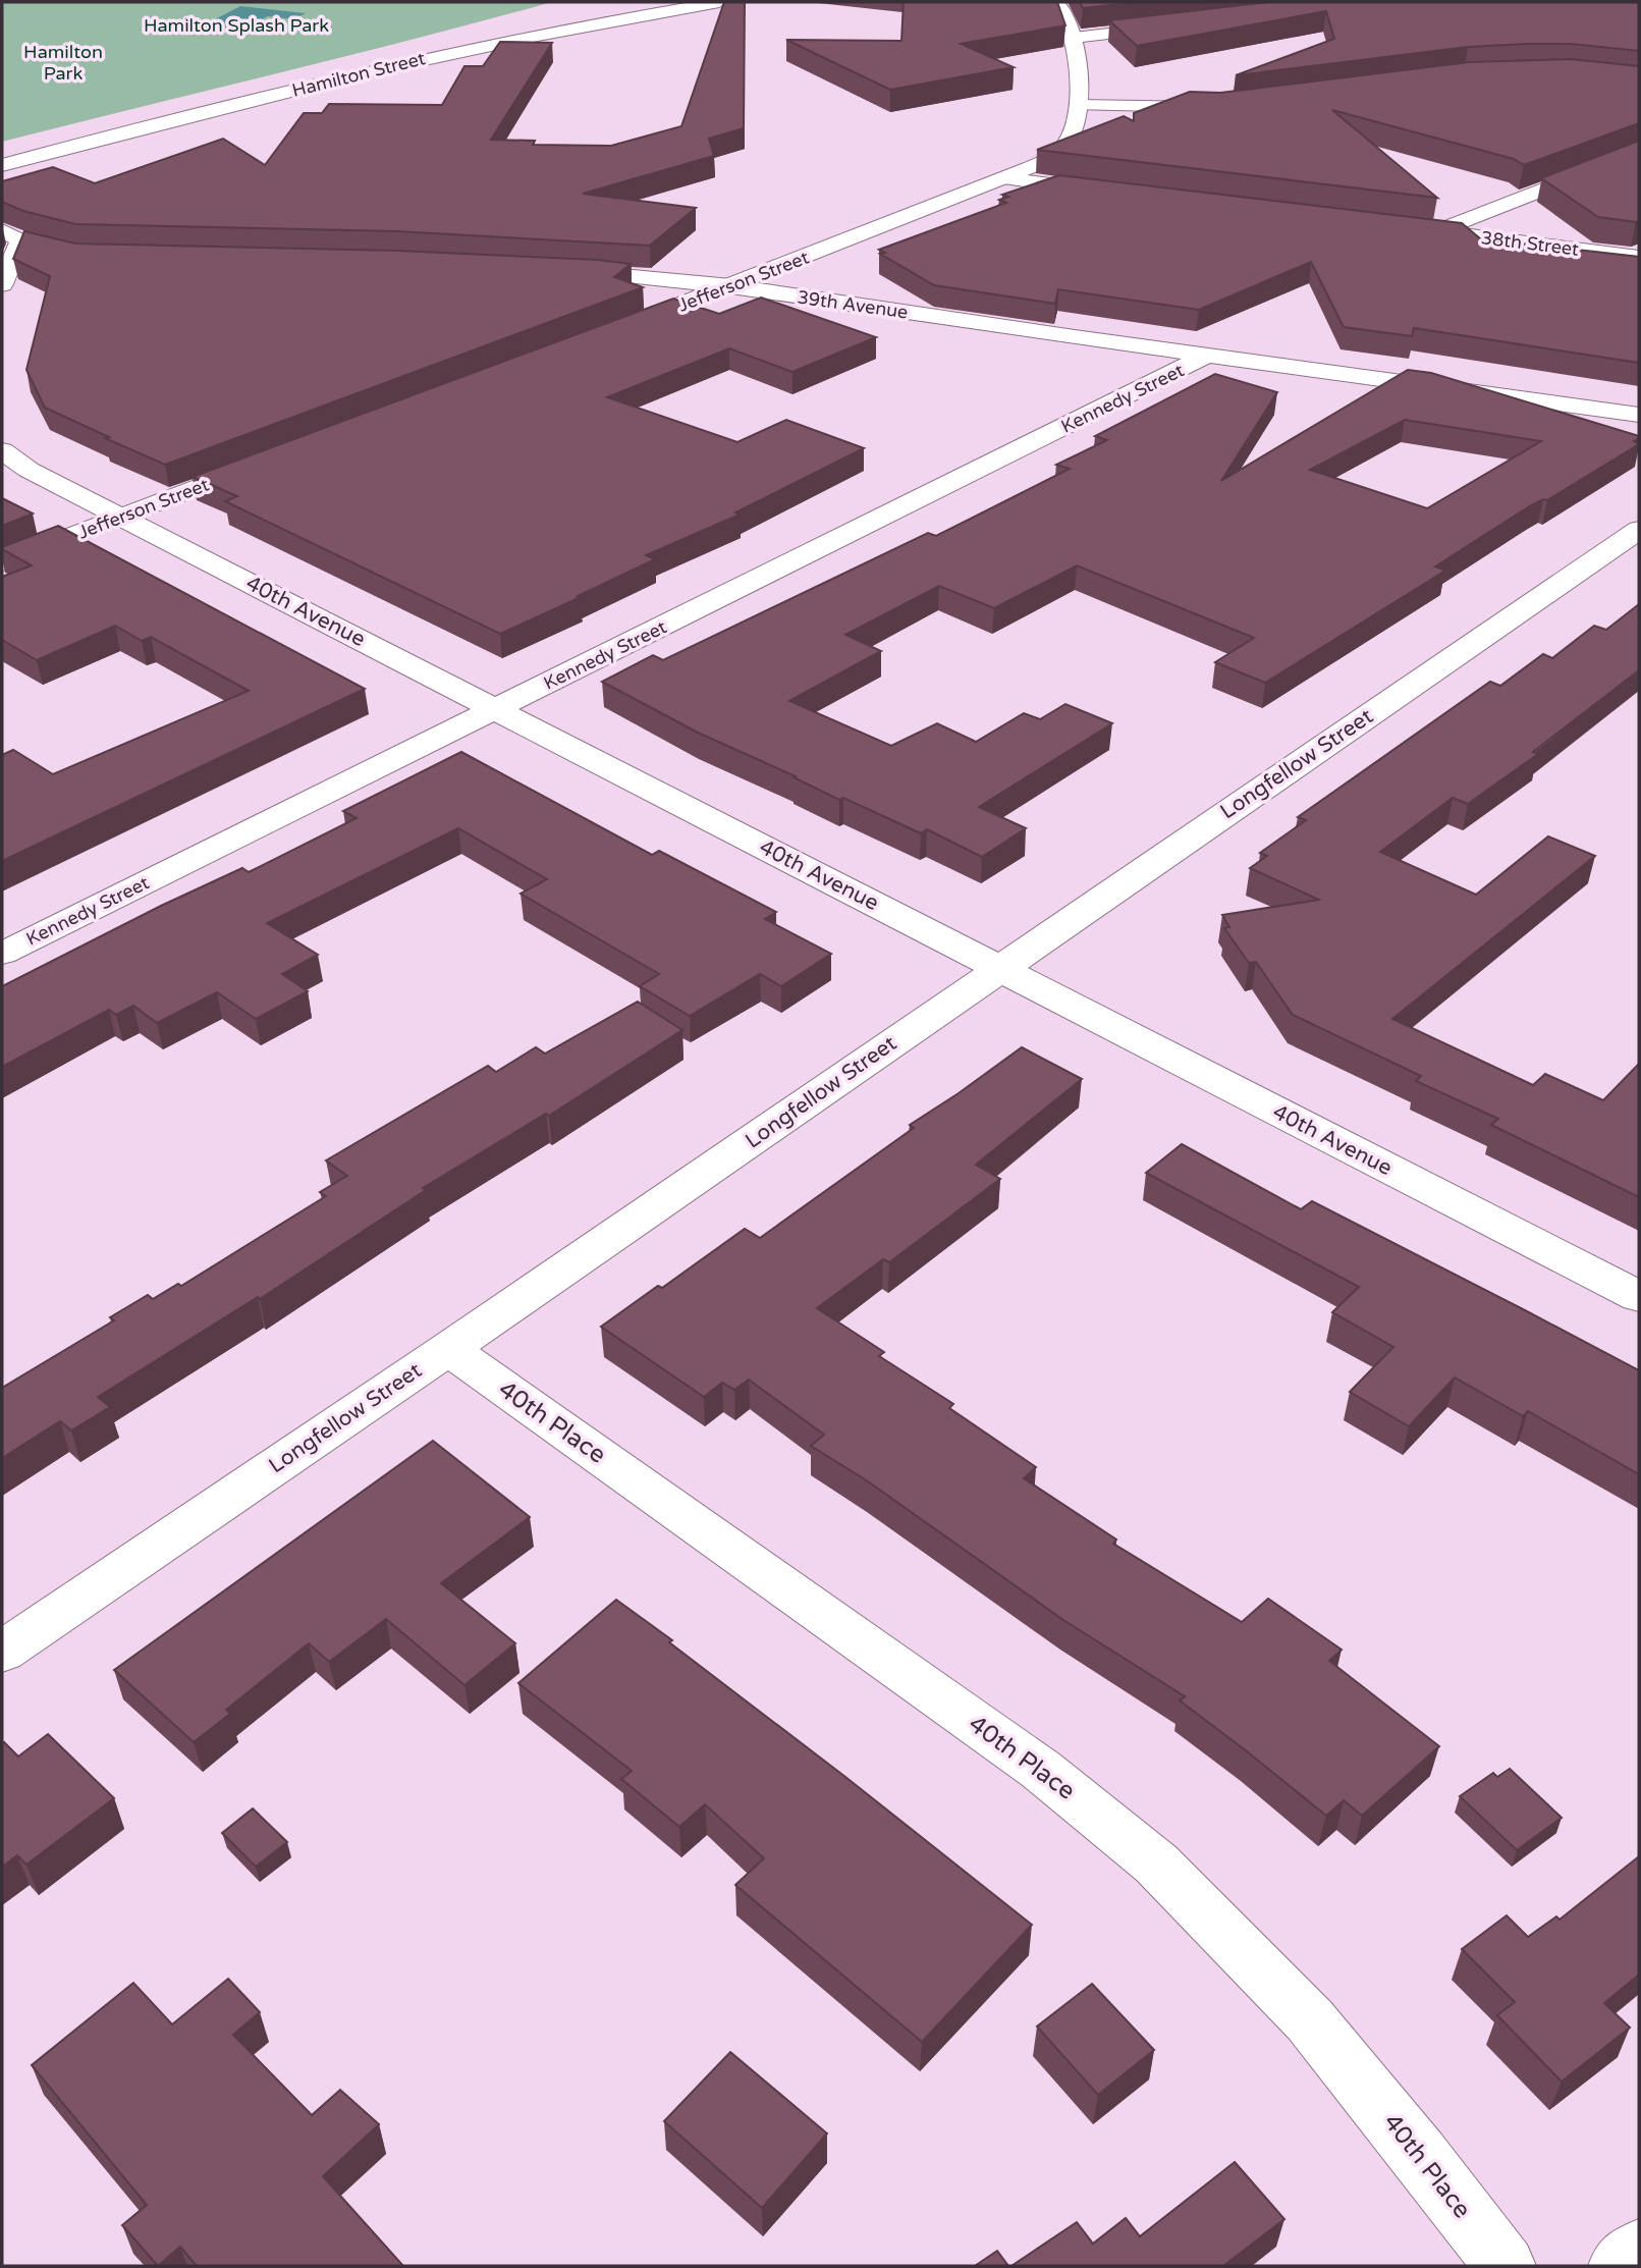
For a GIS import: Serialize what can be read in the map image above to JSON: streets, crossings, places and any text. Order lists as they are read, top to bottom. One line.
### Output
{"streets":{"street":["Hamilton Street","38th Street","Jefferson Street","39th Avenue","Kennedy Street","40th Avenue","Longfellow Street","40th Place"]},"crossings":[["Jefferson Street","39th Avenue"],["Jefferson Street","40th Avenue"],["39th Avenue","Kennedy Street"],["Kennedy Street","40th Avenue"],["40th Avenue","Longfellow Street"],["Longfellow Street","40th Place"]],"parks":["Hamilton Splash Park","Hamilton Park"]}
